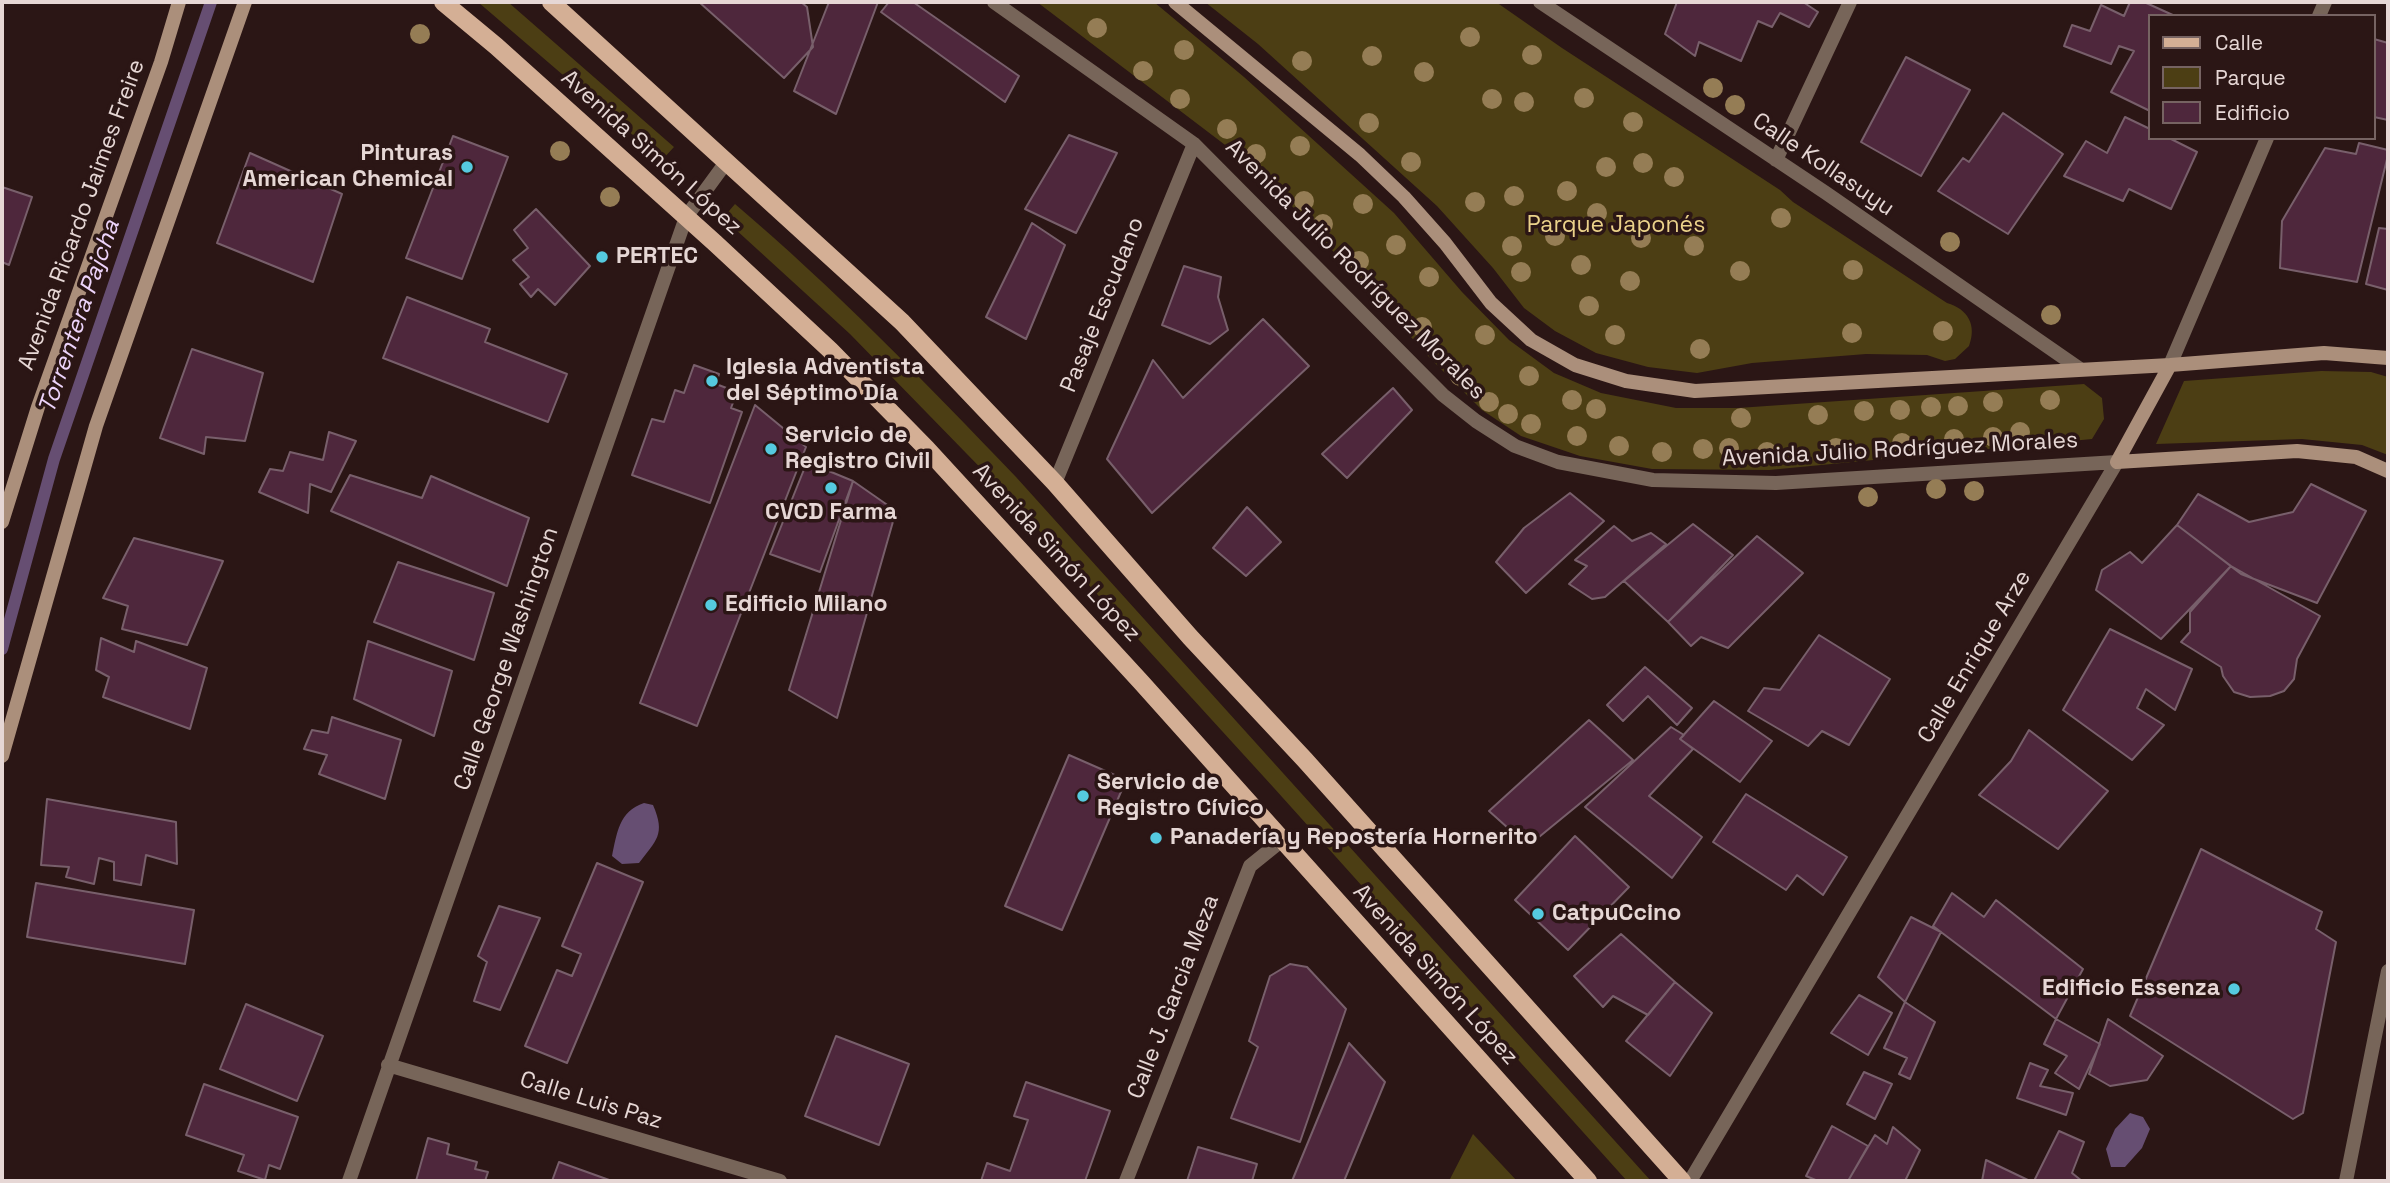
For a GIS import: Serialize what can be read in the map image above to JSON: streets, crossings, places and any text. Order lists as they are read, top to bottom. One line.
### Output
{"streets":{"main road":["Avenida Simón López","Avenida Ricardo Jaimes Freire","Avenida Julio Rodríguez Morales","Calle Enrique Arze"],"street":["Calle Kollasuyu","Pasaje Escudano","Calle George Washington","Calle J. Garcia Meza","Calle Luis Paz"]},"crossings":[["Avenida Simón López","Pasaje Escudano"],["Avenida Simón López","Calle George Washington"],["Avenida Simón López","Calle J. Garcia Meza"],["Avenida Julio Rodríguez Morales","Pasaje Escudano"],["Avenida Julio Rodríguez Morales","Calle Enrique Arze"],["Calle George Washington","Calle Luis Paz"]],"water":["Torrentera Pajcha"],"parks":["Parque Japonés"],"places":["Pinturas American Chemical","PERTEC","Iglesia Adventista del Séptimo Día","Servicio de Registro Civil","CVCD Farma","Edificio Milano","Servicio de Registro Cívico","Panadería y Repostería Hornerito","CatpuCcino","Edificio Essenza"],"legend":["Calle","Parque","Edificio"]}
